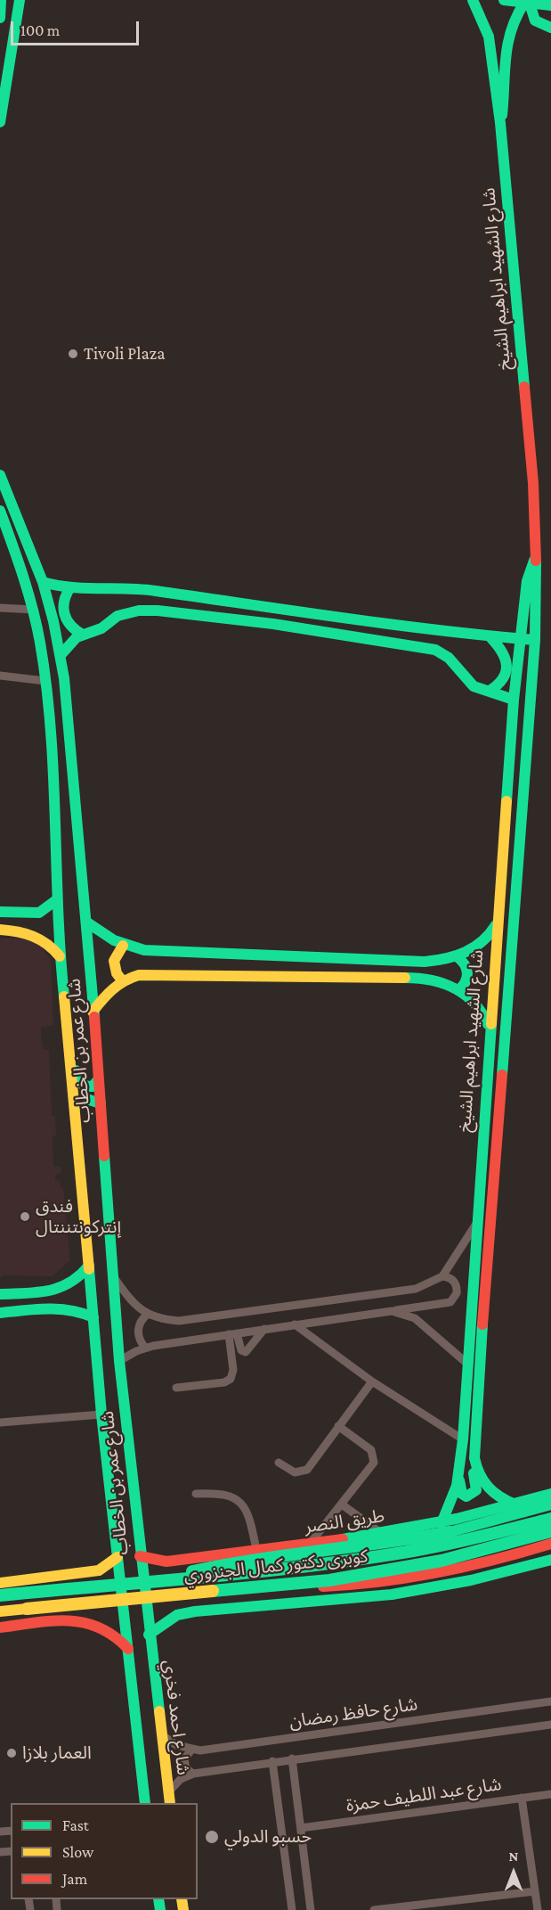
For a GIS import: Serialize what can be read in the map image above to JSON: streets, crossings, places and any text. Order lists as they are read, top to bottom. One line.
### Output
{"streets":{"main road":["شارع الشهيد ابراهيم الشيخ","شارع عمر بن الخطاب","طريق النصر","كوبرى دكتور كمال الجنزوري","شارع احمد فخري"],"street":["شارع حافظ رمضان","شارع عبد اللطيف حمزة"]},"crossings":[["شارع الشهيد ابراهيم الشيخ","طريق النصر"],["شارع عمر بن الخطاب","طريق النصر"],["شارع عمر بن الخطاب","شارع احمد فخري"],["شارع حافظ رمضان","شارع احمد فخري"]],"places":["Tivoli Plaza","فندق إنتركونتننتال","العمار بلازا","حسبو الدولي"],"legend":["Fast","Slow","Jam"],"scale_bar":"100 m","north":"top"}
